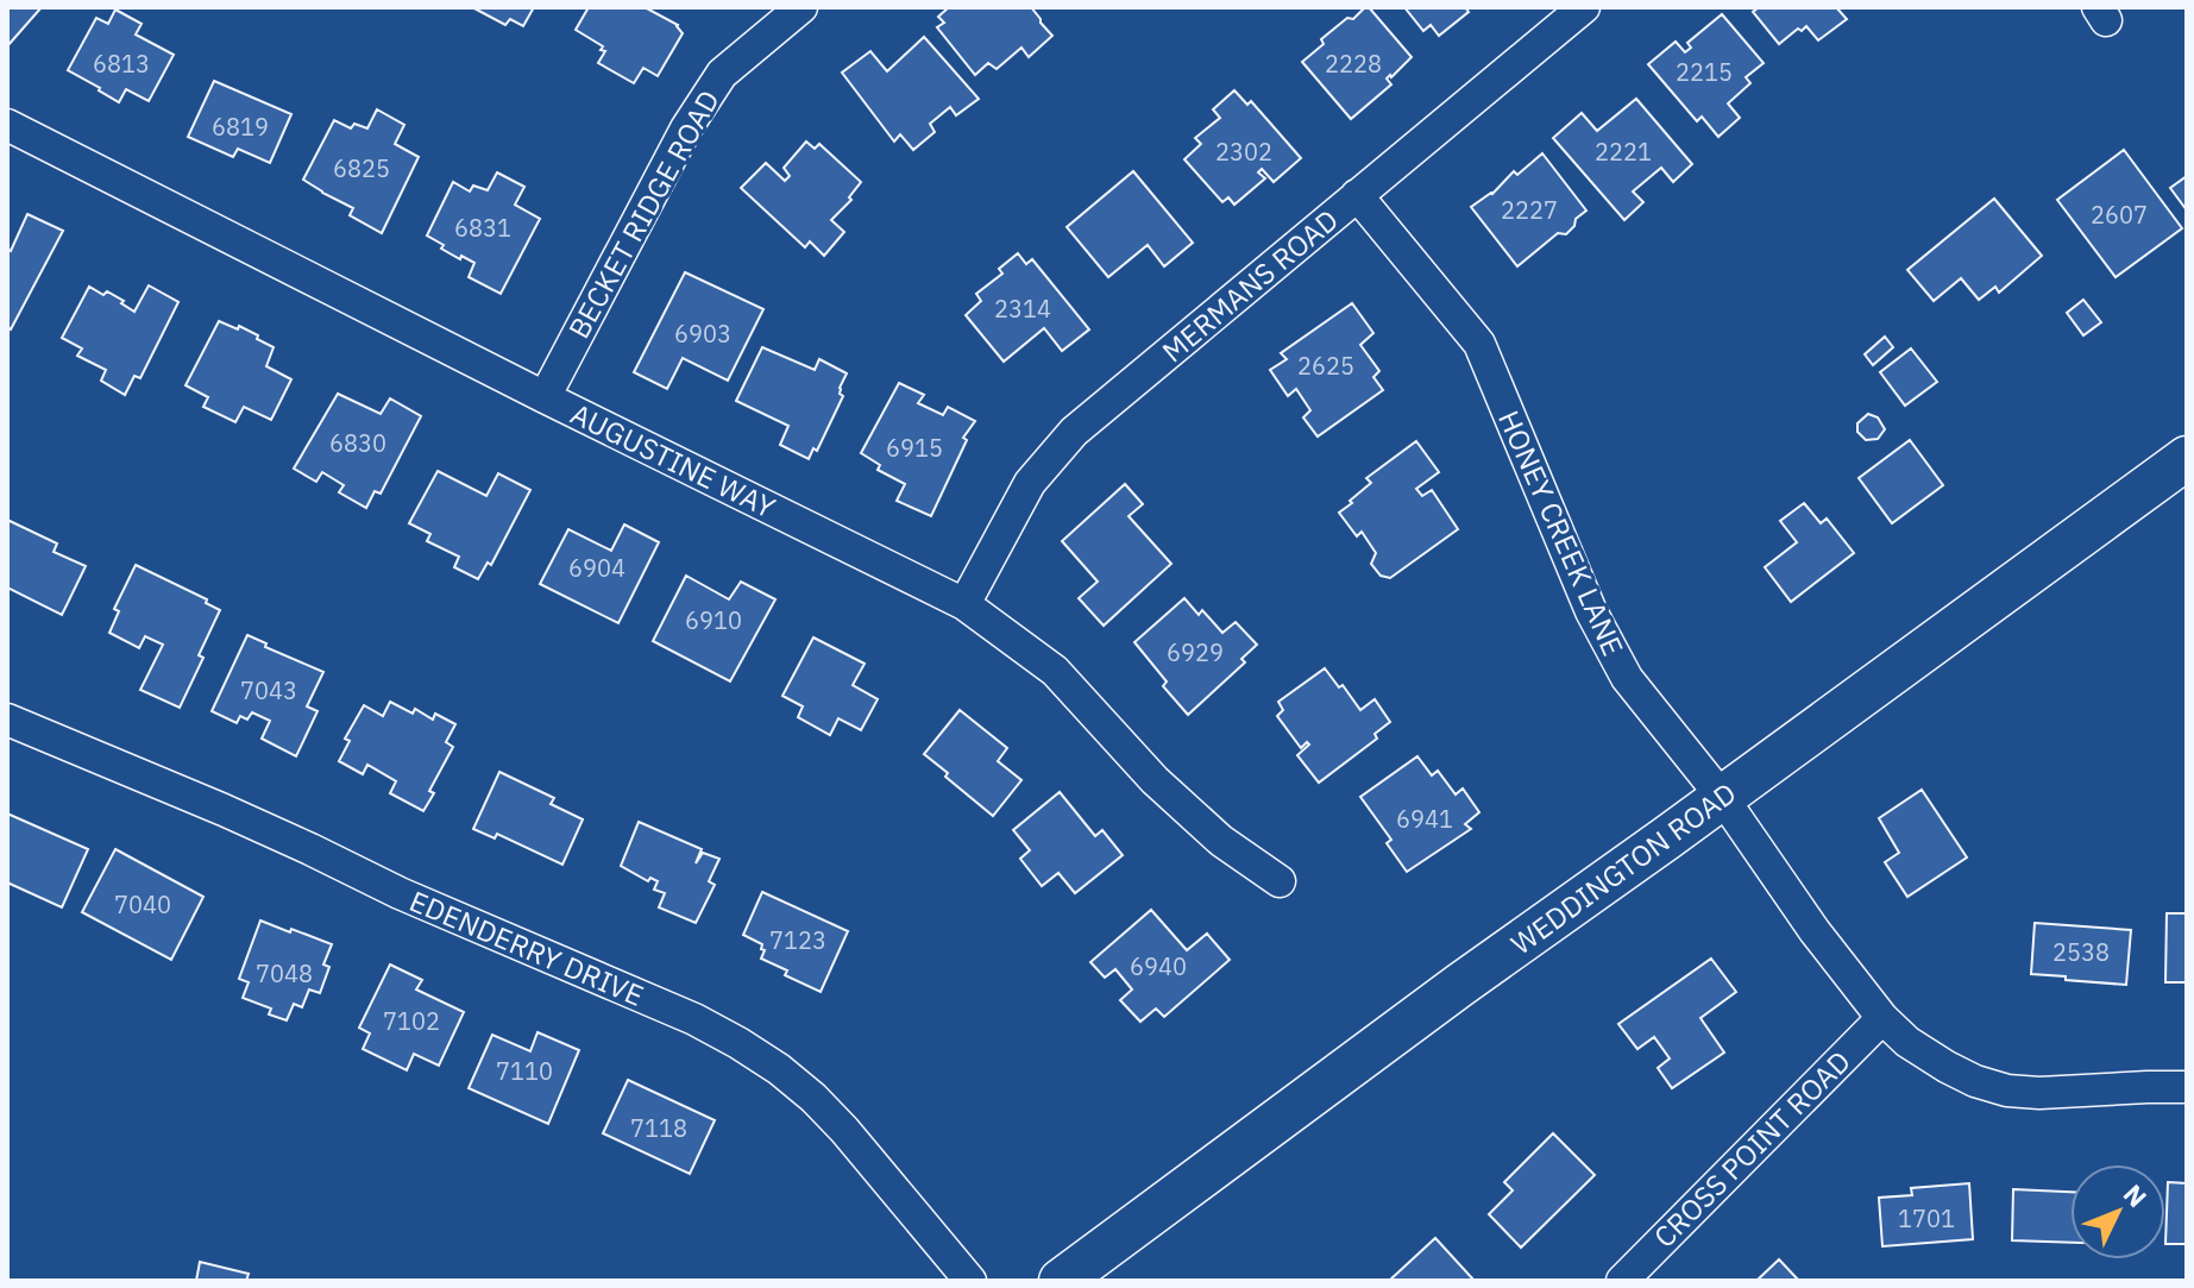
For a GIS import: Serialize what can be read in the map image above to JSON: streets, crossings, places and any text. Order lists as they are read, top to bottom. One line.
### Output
{"streets":{"main road":["WEDDINGTON ROAD"],"street":["BECKET RIDGE ROAD","MERMANS ROAD","AUGUSTINE WAY","HONEY CREEK LANE","EDENDERRY DRIVE","CROSS POINT ROAD"]},"crossings":[["BECKET RIDGE ROAD","AUGUSTINE WAY"],["MERMANS ROAD","AUGUSTINE WAY"],["MERMANS ROAD","HONEY CREEK LANE"],["HONEY CREEK LANE","WEDDINGTON ROAD"],["HONEY CREEK LANE","CROSS POINT ROAD"]],"house_numbers":["6813","2228","2215","6819","2302","2221","6825","2227","2607","6831","2314","6903","2625","6830","6915","6904","6910","6929","7043","6941","7040","7123","2538","6940","7048","7102","7110","7118","1701"],"north":"top right"}
